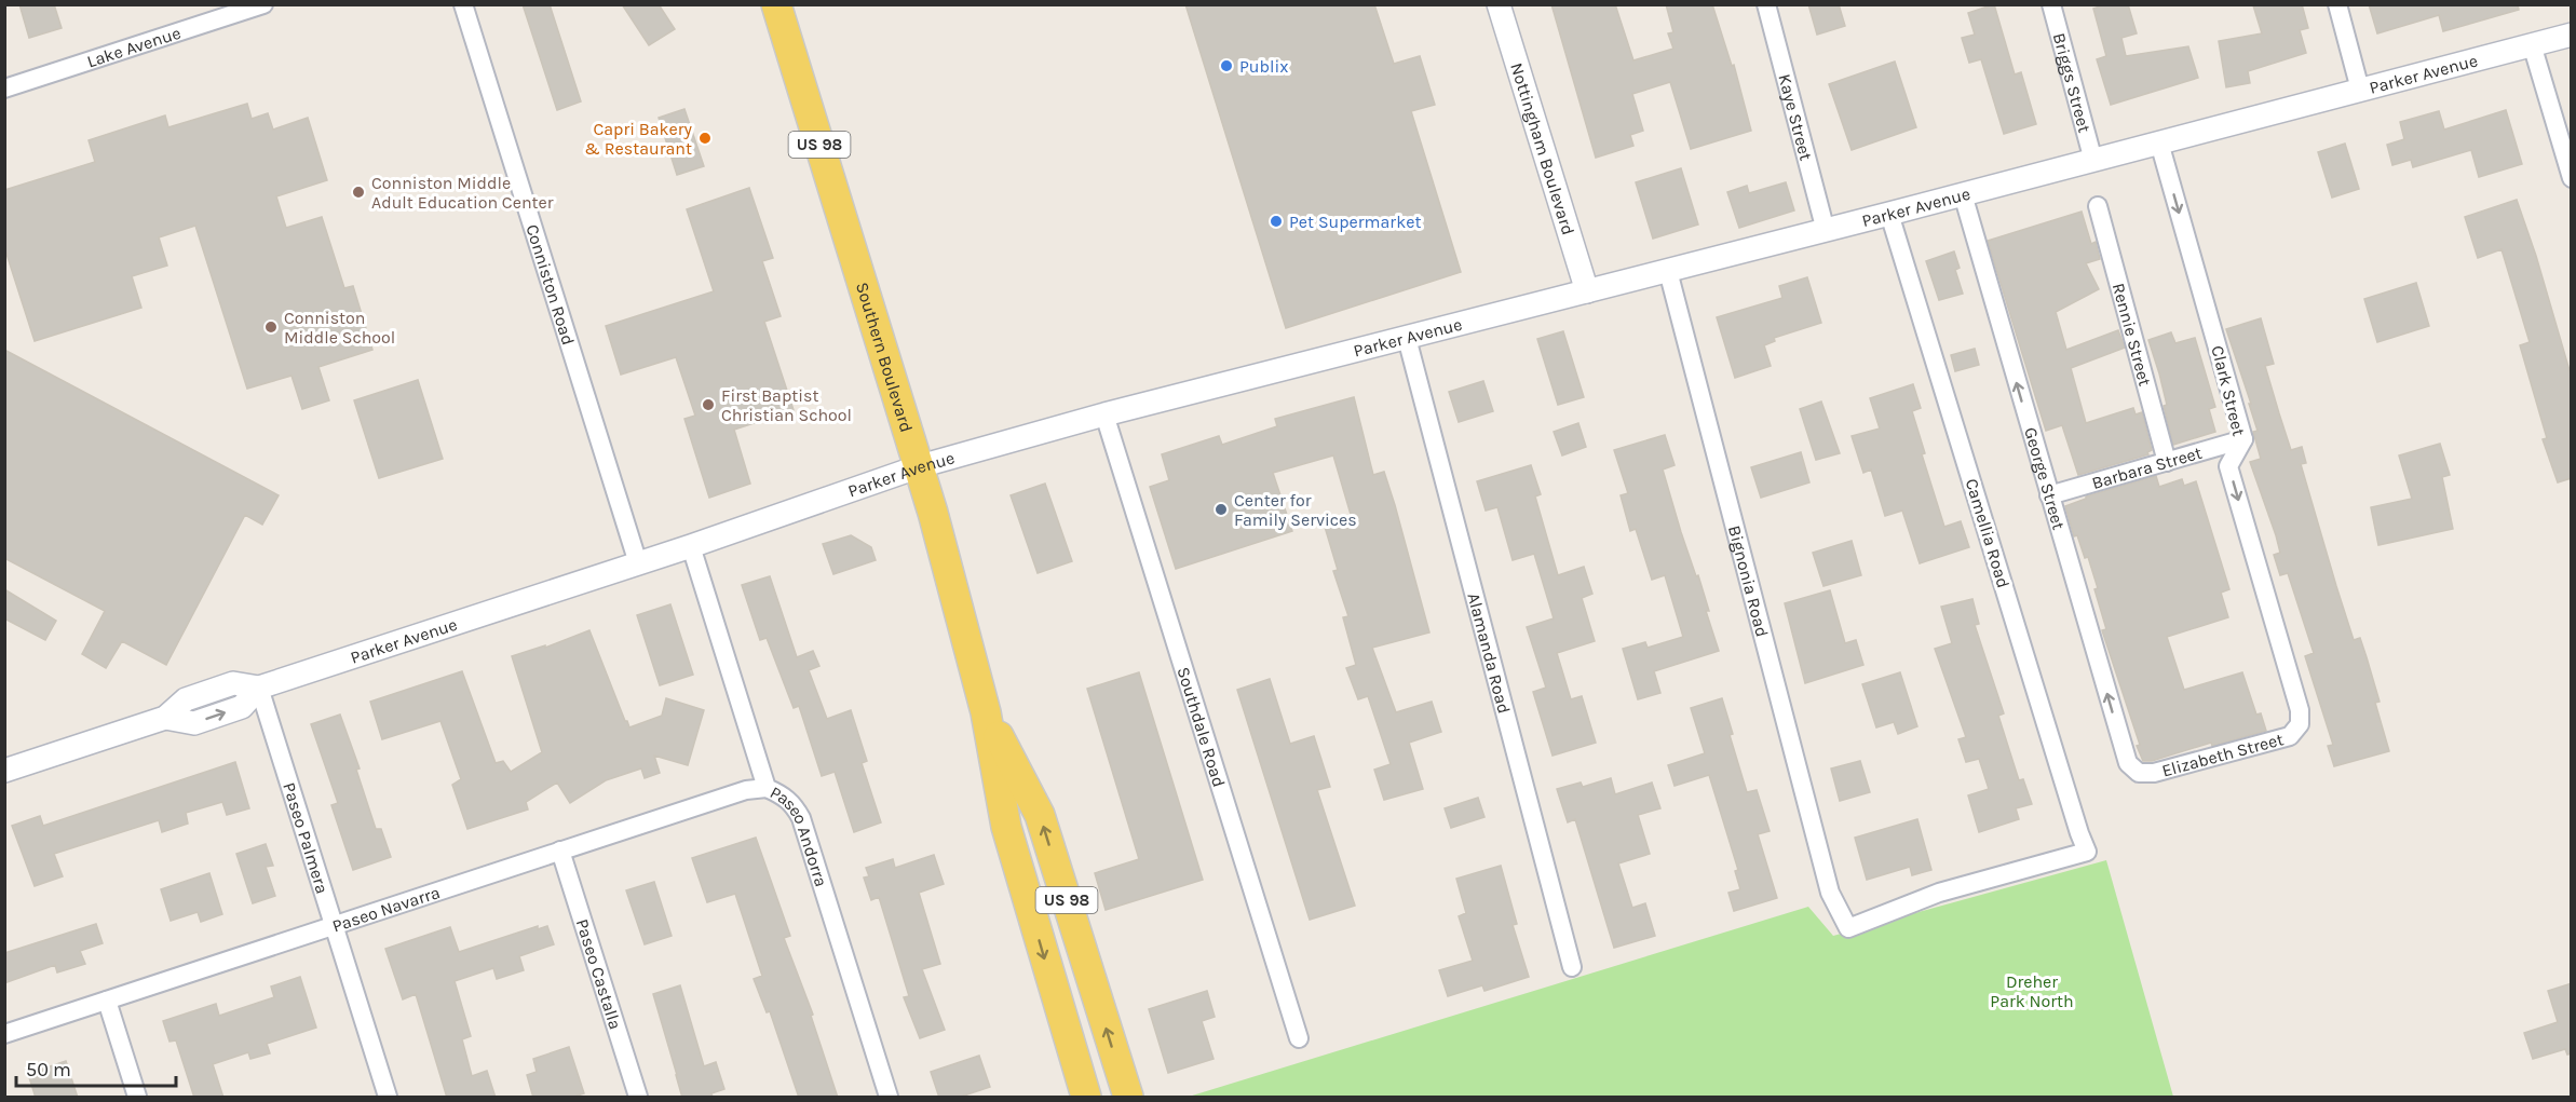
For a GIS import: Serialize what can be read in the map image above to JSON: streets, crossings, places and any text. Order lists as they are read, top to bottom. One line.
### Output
{"streets":{"main road":["US 98","Southern Boulevard"],"street":["Lake Avenue","Parker Avenue","Briggs Street","Kaye Street","Nottingham Boulevard","Conniston Road","Rennie Street","Clark Street","Barbara Street","George Street","Camellia Road","Bignonia Road","Alamanda Road","Southdale Road","Elizabeth Street","Paseo Palmera","Paseo Andorra","Paseo Navarra","Paseo Castalla"]},"crossings":[["Parker Avenue","Briggs Street"],["Parker Avenue","Kaye Street"],["Parker Avenue","Nottingham Boulevard"],["Parker Avenue","Conniston Road"],["Parker Avenue","Southern Boulevard"],["Parker Avenue","Clark Street"],["Parker Avenue","George Street"],["Parker Avenue","Camellia Road"],["Parker Avenue","Bignonia Road"],["Parker Avenue","Alamanda Road"],["Parker Avenue","Southdale Road"],["Parker Avenue","Paseo Palmera"],["Parker Avenue","Paseo Andorra"],["Rennie Street","Barbara Street"],["Clark Street","Barbara Street"],["Clark Street","Elizabeth Street"],["Barbara Street","George Street"],["George Street","Elizabeth Street"],["Camellia Road","Bignonia Road"],["Paseo Palmera","Paseo Navarra"],["Paseo Andorra","Paseo Navarra"],["Paseo Navarra","Paseo Castalla"]],"one_way":["Clark Street","George Street"],"parks":["Dreher Park North"],"places":["Publix","Capri Bakery & Restaurant","Conniston Middle Adult Education Center","Pet Supermarket","Conniston Middle School","First Baptist Christian School","Center for Family Services"],"scale_bar":"50 m"}
